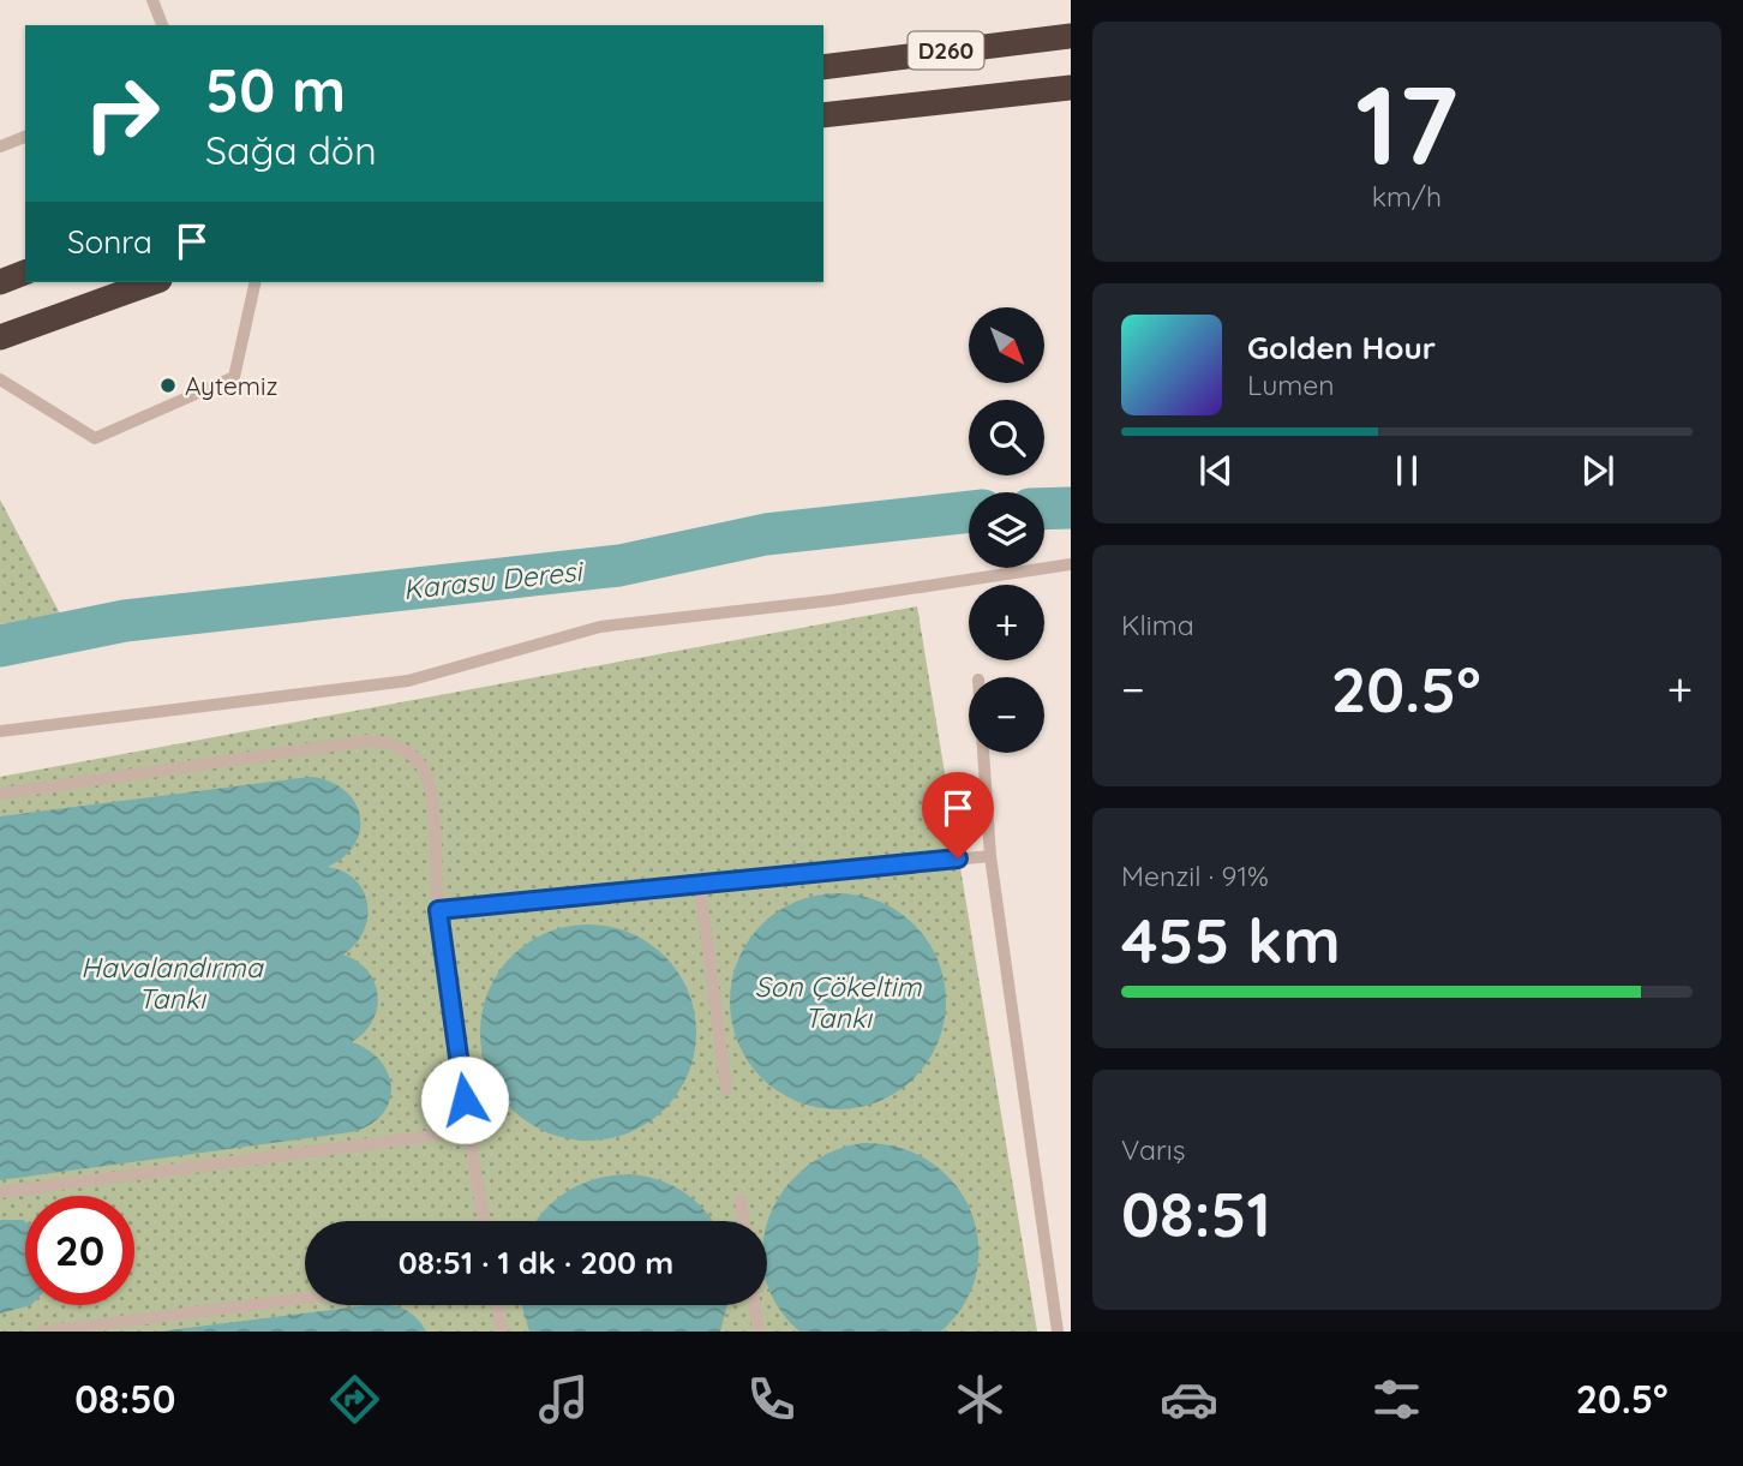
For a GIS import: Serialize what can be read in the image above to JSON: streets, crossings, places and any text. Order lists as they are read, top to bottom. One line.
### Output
{"streets":{"highway":["D260"]},"water":["Karasu Deresi","Havalandırma Tankı","Son Çökeltim Tankı"],"places":["Aytemiz"],"north":"bottom right","page":{"tile":[["17","km/h"],"Klima",["Menzil · 91%","455 km"],["Varış","08:51"]],"turn":["50 m","Sağa dön"],"then":"Sonra","map_buttons":["+","−"],"song":["Golden Hour","Lumen"],"heat":["−","20.5°","+"],"limit":"20","trip":"08:51 · 1 dk · 200 m","tabs":["08:50","20.5°"]}}
